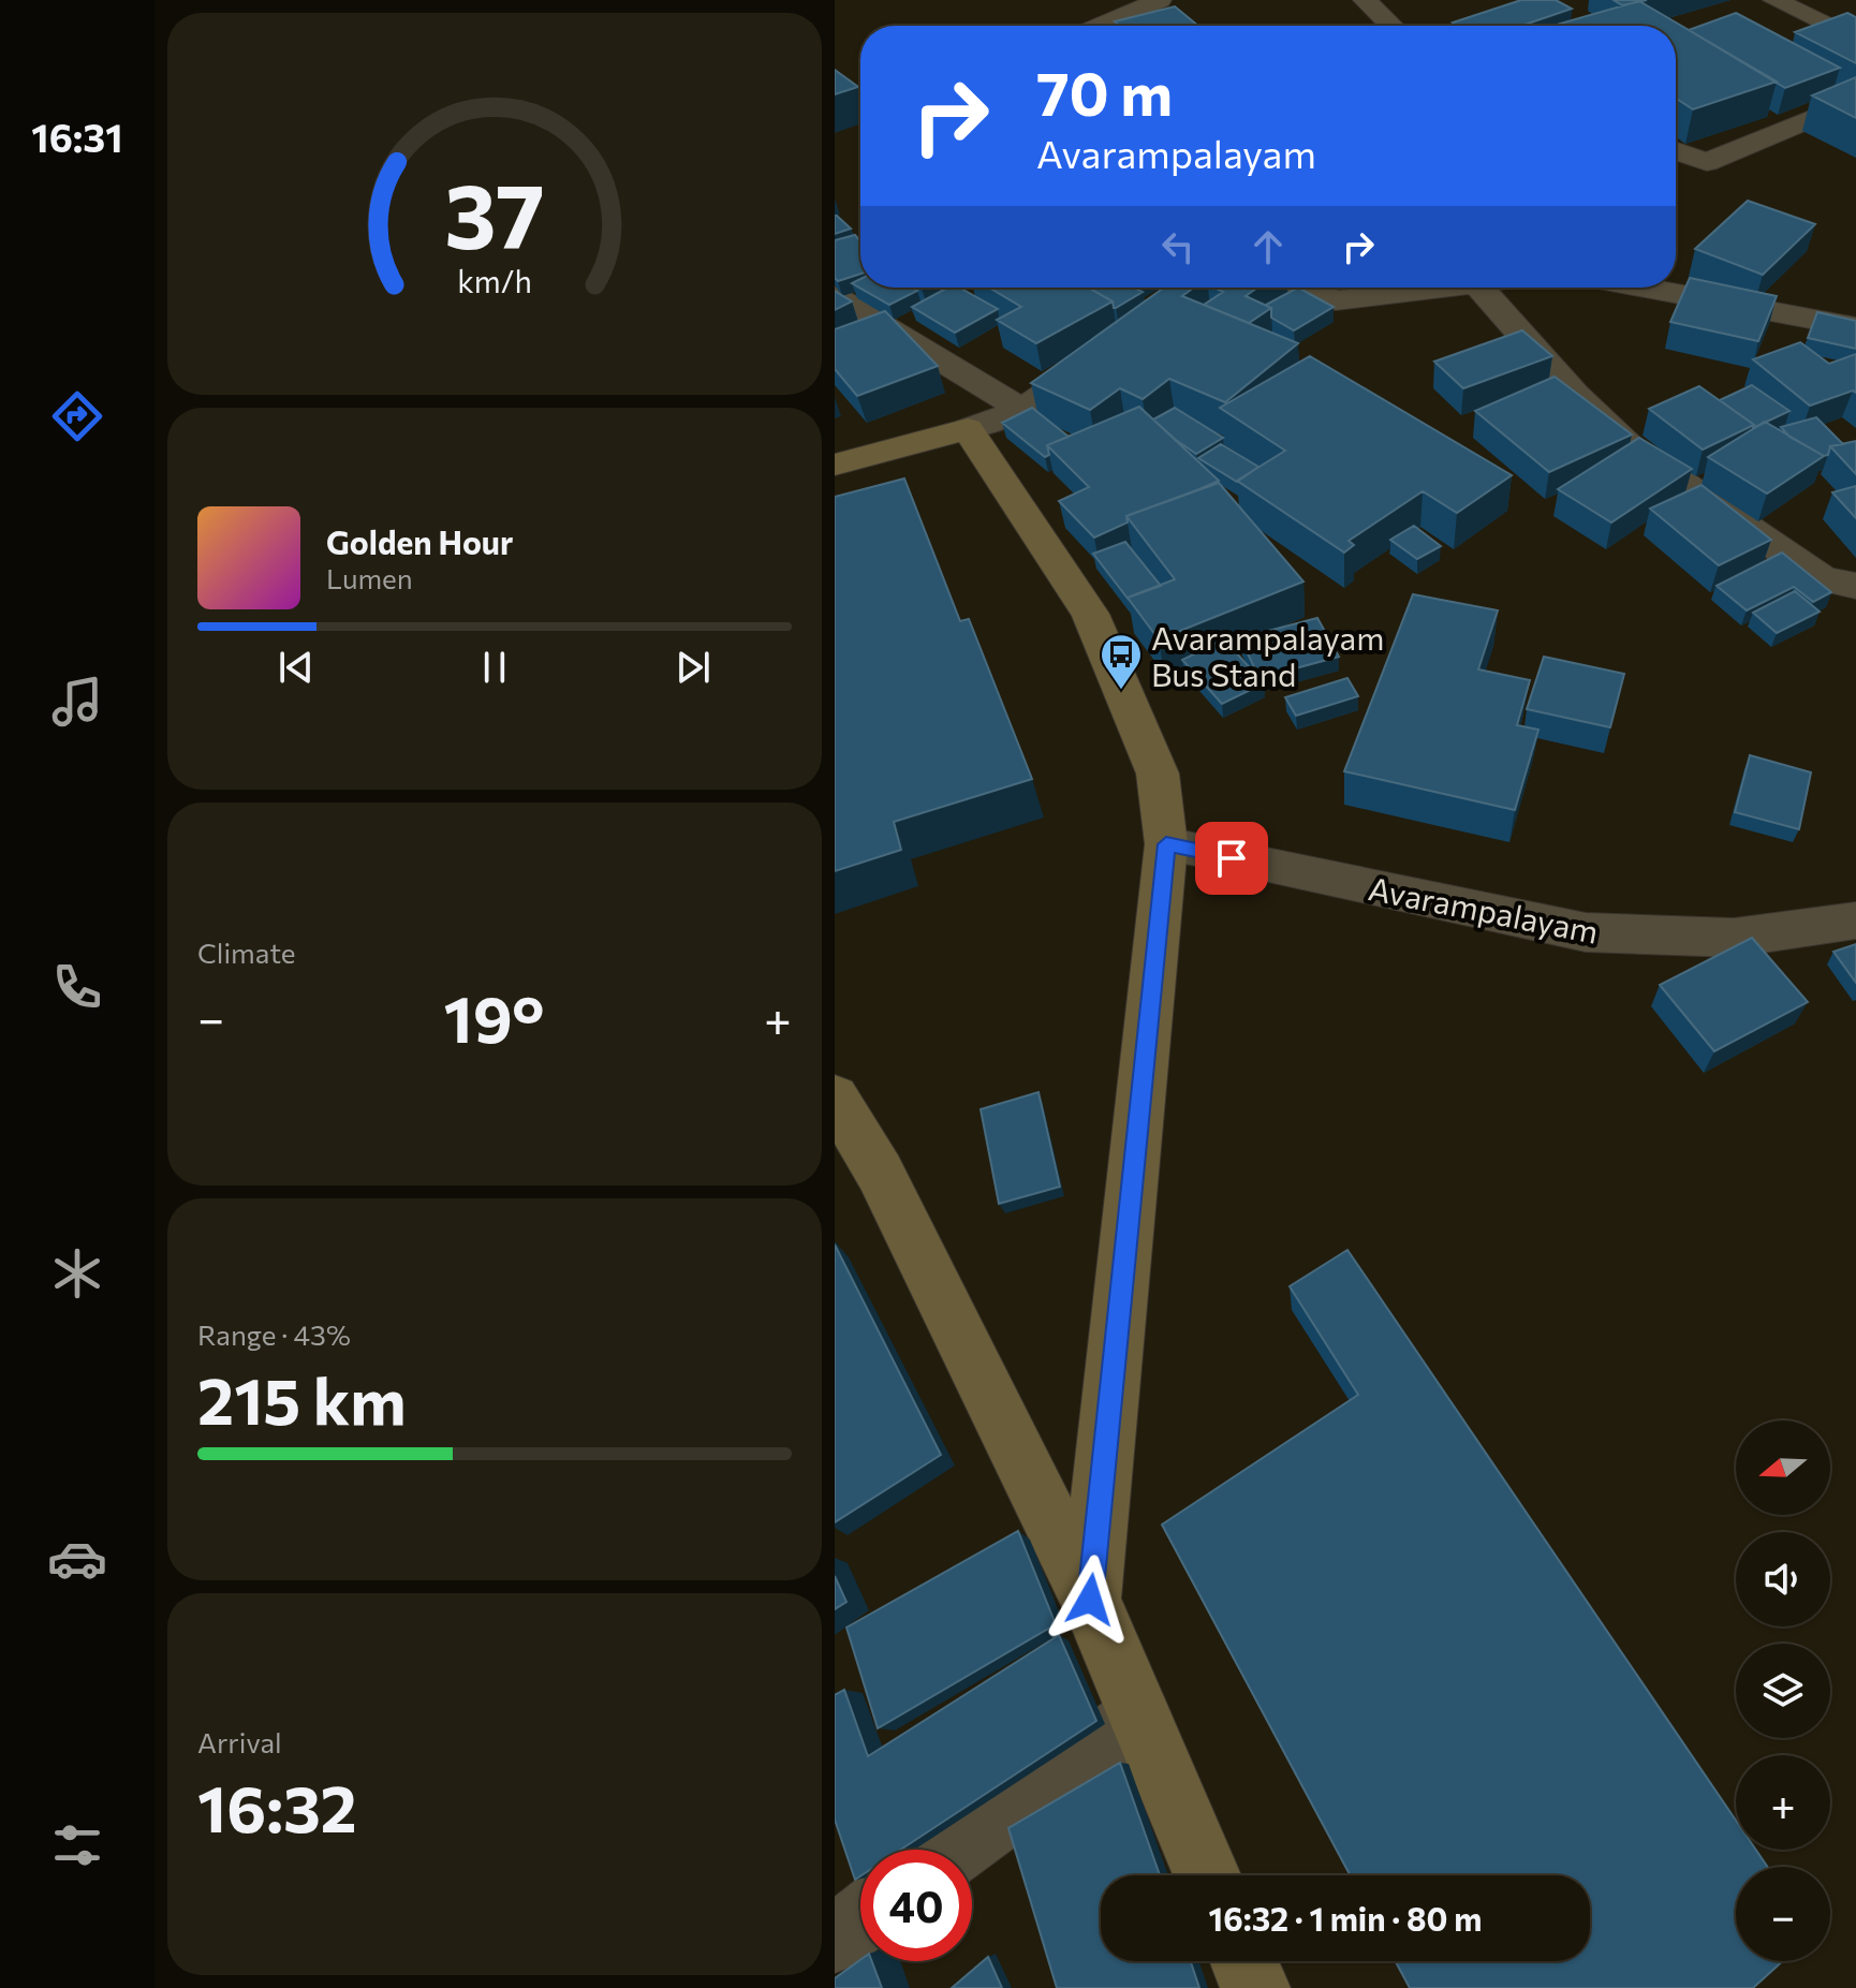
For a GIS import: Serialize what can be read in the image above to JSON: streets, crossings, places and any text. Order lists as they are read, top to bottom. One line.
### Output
{"streets":{"street":["Avarampalayam"]},"places":{"bus stop":["Avarampalayam Bus Stand"]},"north":"left","page":{"tabs":"16:31","turn":["70 m","Avarampalayam"],"song":["Golden Hour","Lumen"],"tile":["Climate",["Range · 43%","215 km"],["Arrival","16:32"]],"heat":["−","19°","+"],"map_buttons":["+","−"],"limit":"40","trip":"16:32 · 1 min · 80 m","gauge":["37","km/h"]}}
